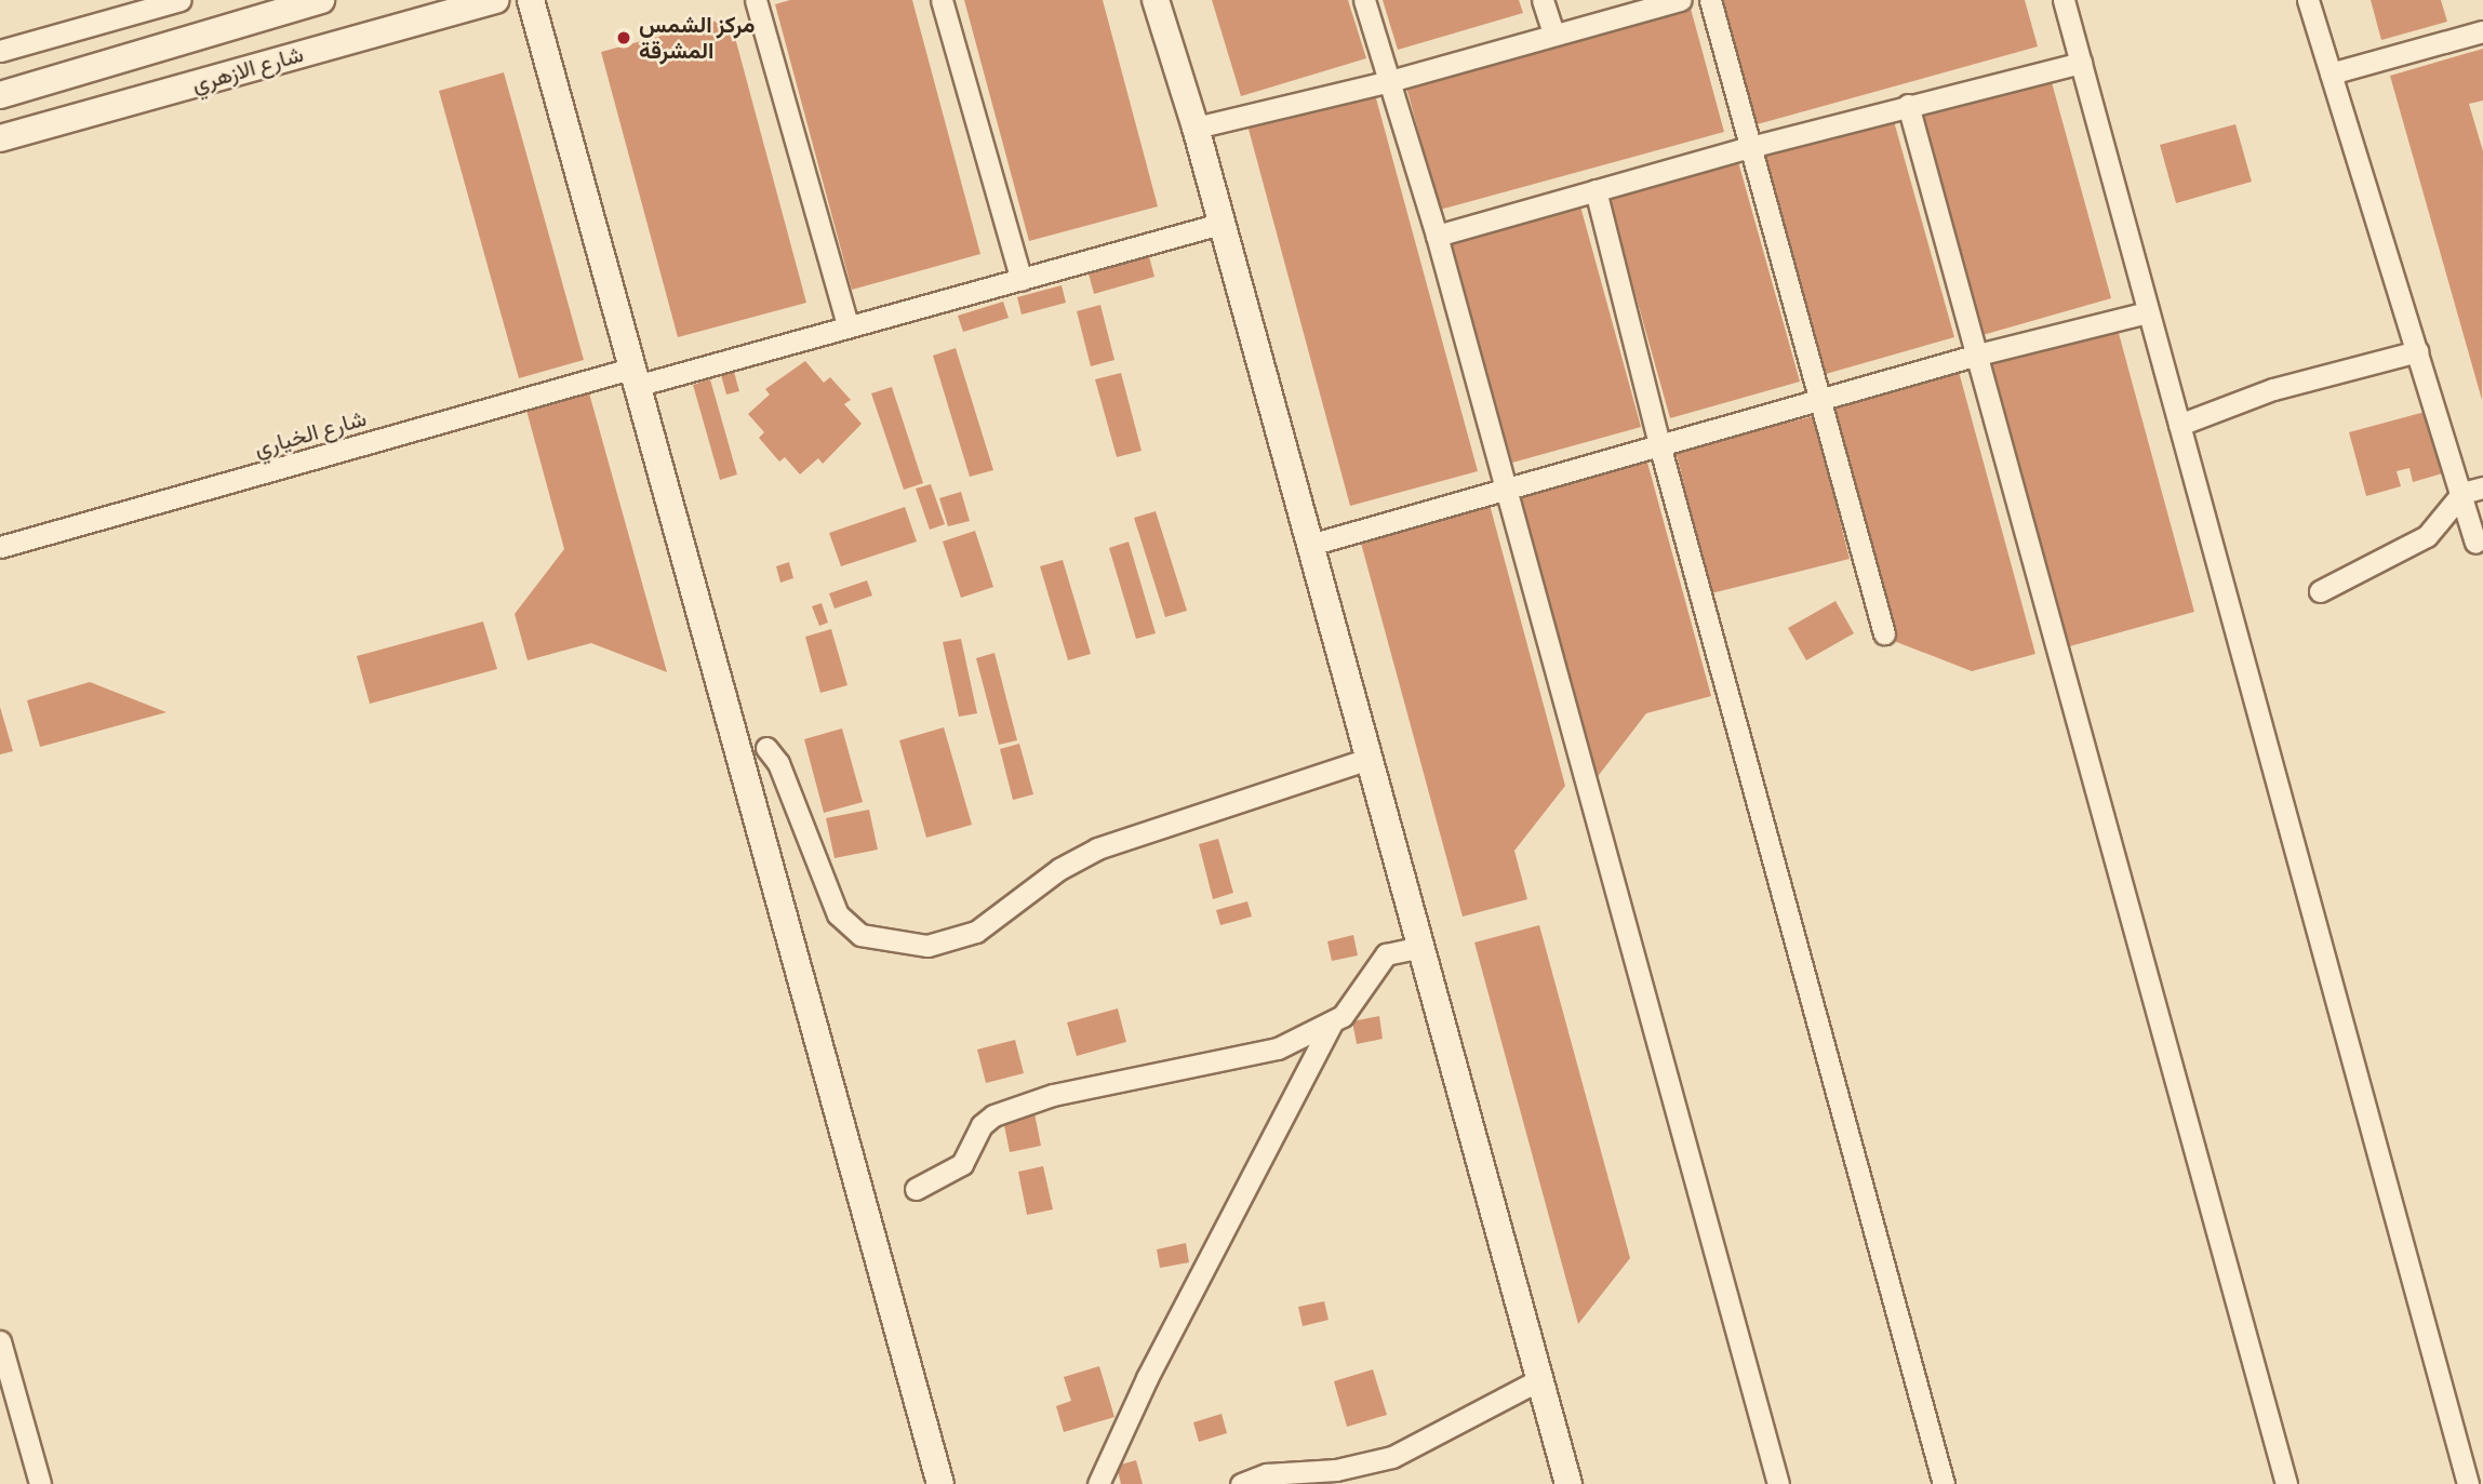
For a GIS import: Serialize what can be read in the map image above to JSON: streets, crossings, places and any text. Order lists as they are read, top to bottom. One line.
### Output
{"streets":{"street":["شارع الازهري","شارع الخياري"]},"places":["مركز الشمس المشرقة"]}
